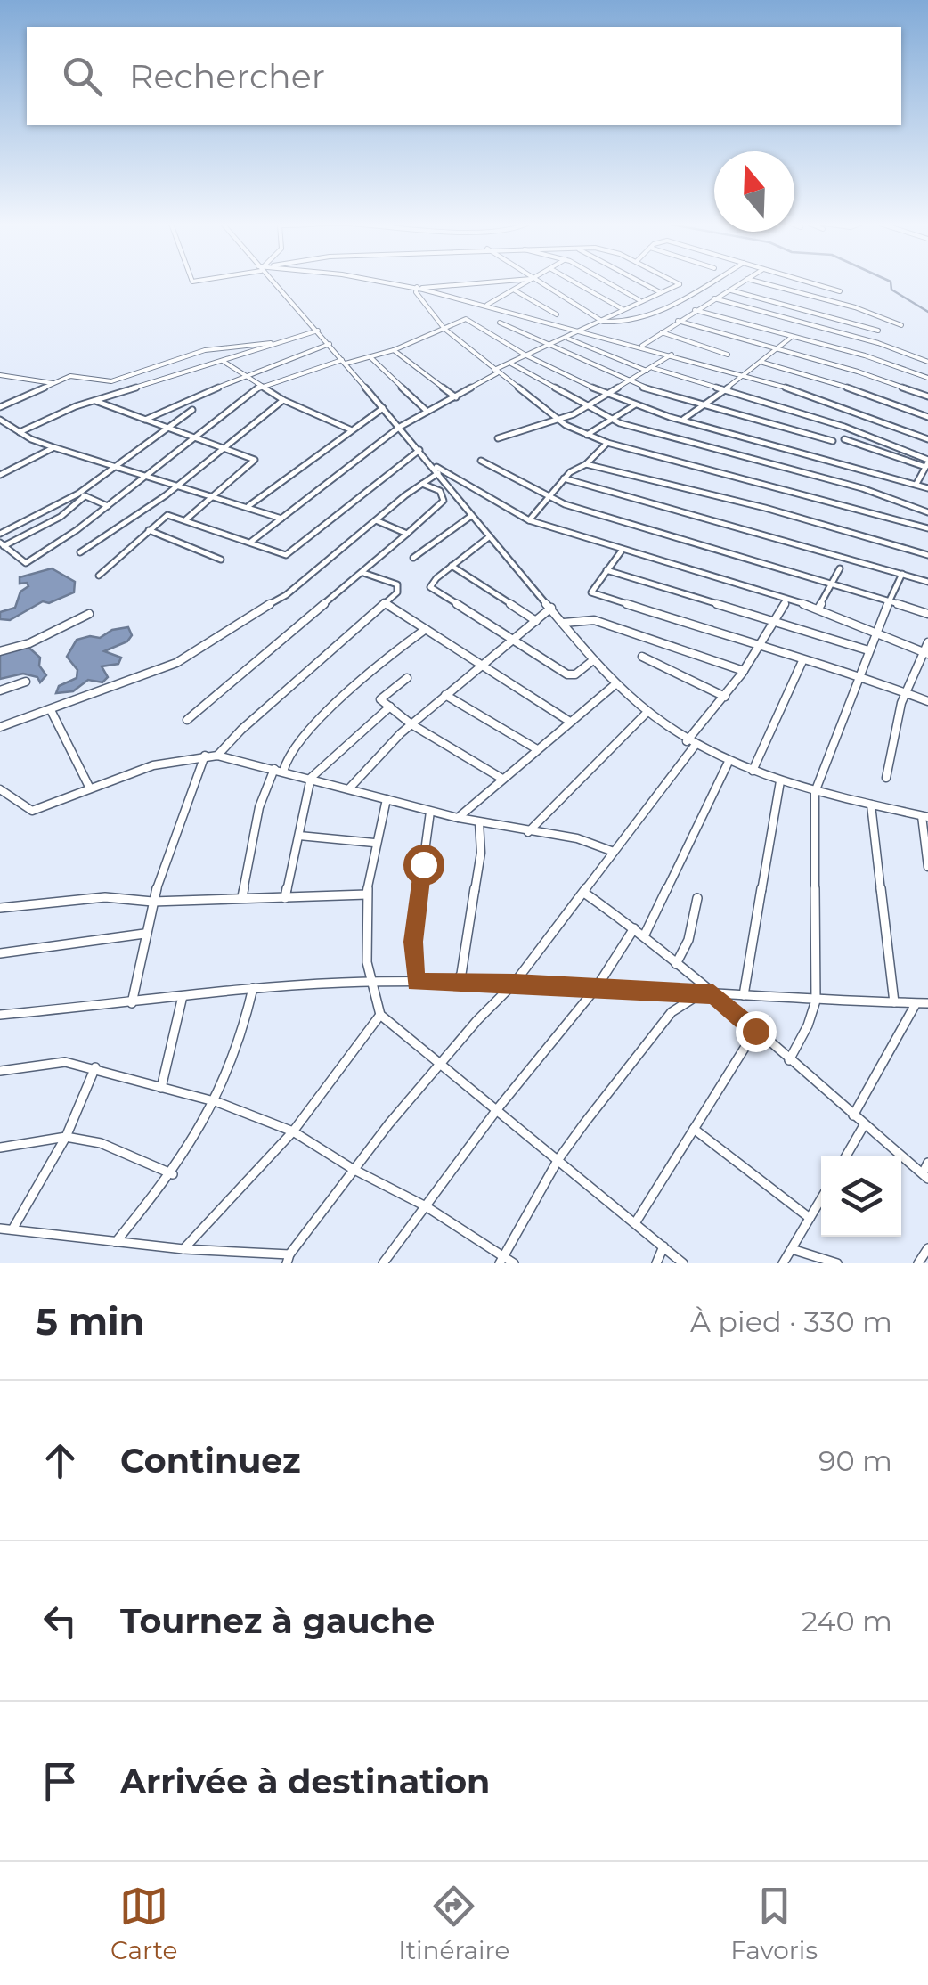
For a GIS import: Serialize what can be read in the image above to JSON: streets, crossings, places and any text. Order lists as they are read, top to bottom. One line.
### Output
{"north":"top","page":{"search":"Rechercher","heading":["5 min","À pied · 330 m"],"list":[["Continuez","90 m"],["Tournez à gauche","240 m"],"Arrivée à destination"],"nav":["Carte","Itinéraire","Favoris"]}}
